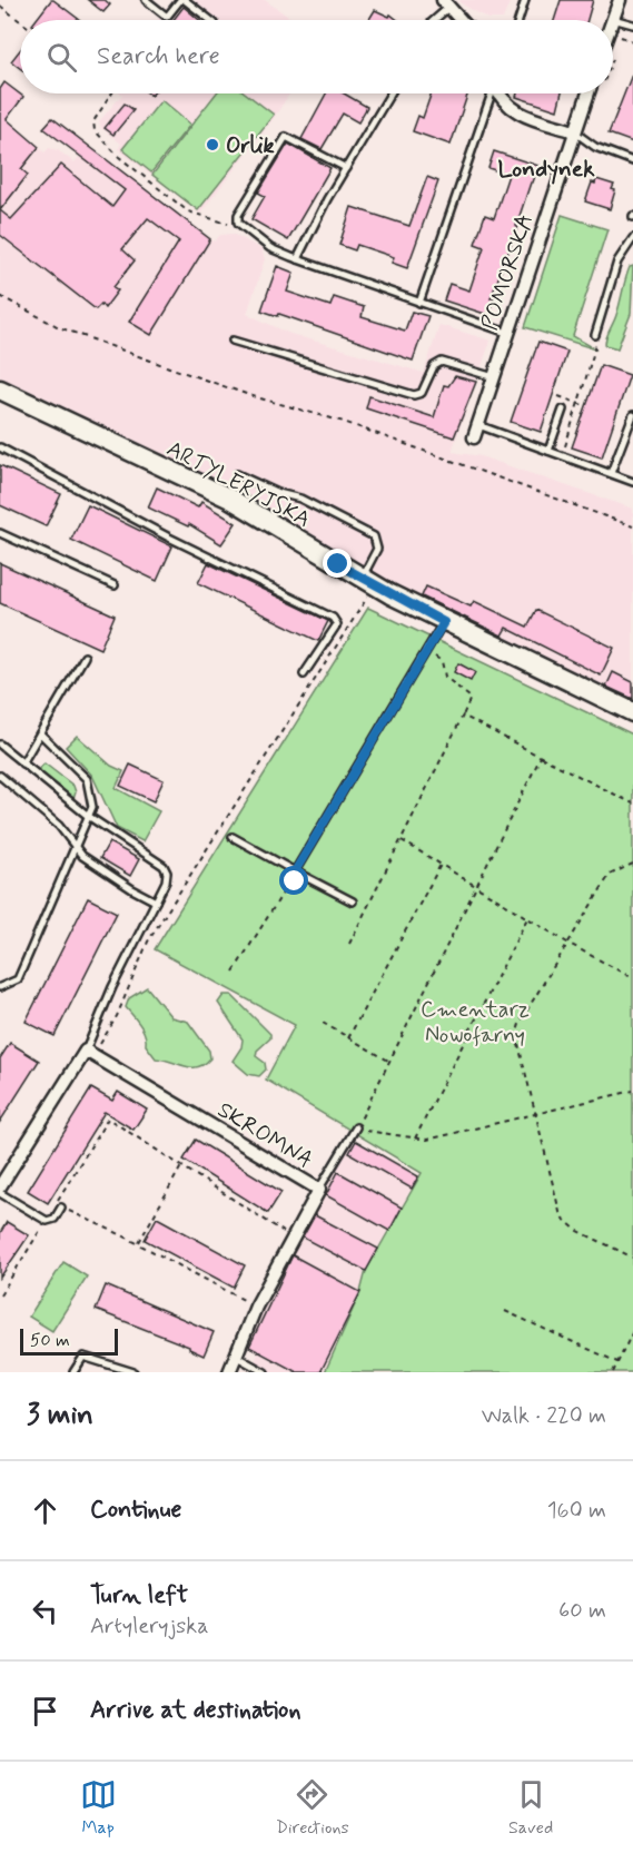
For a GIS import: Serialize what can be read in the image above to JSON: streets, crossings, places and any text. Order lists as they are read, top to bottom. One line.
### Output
{"streets":{"main road":["ARTYLERYJSKA"],"street":["POMORSKA","SKROMNA"]},"districts":["Londynek"],"parks":["Cmentarz Nowofarny"],"places":["Orlik"],"scale_bar":"50 m","page":{"search":"Search here","scale":"50 m","heading":["3 min","Walk · 220 m"],"list":[["Continue","160 m"],["Turn left","Artyleryjska","60 m"],"Arrive at destination"],"nav":["Map","Directions","Saved"]}}
